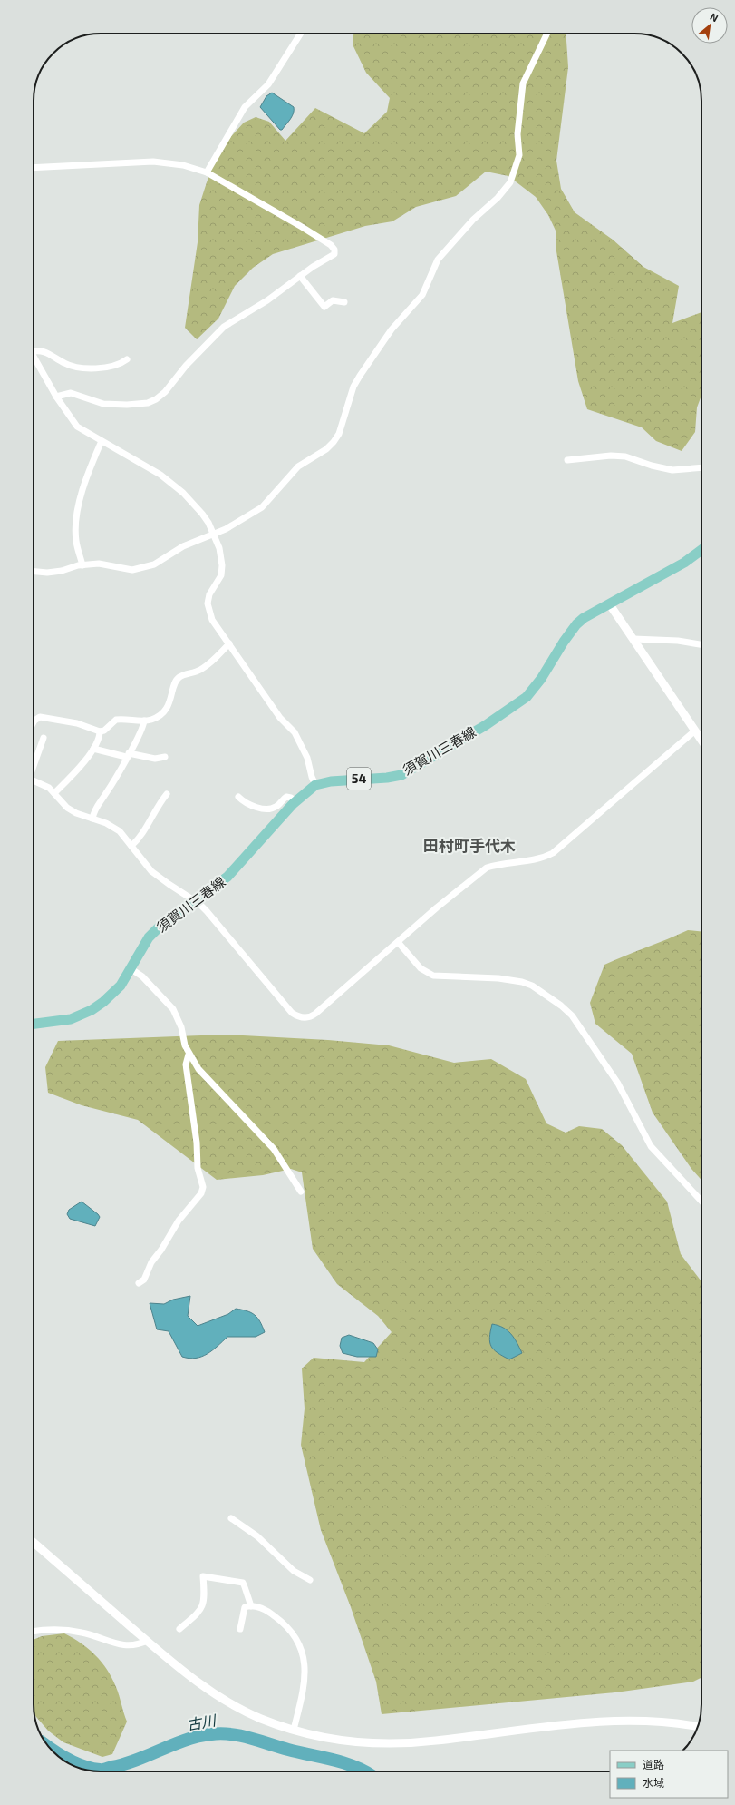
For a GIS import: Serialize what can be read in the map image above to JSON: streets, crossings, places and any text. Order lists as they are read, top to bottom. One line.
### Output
{"streets":{"main road":["須賀川三春線","54"]},"districts":["田村町手代木"],"water":["古川"],"legend":["道路","水域"],"north":"top right"}
